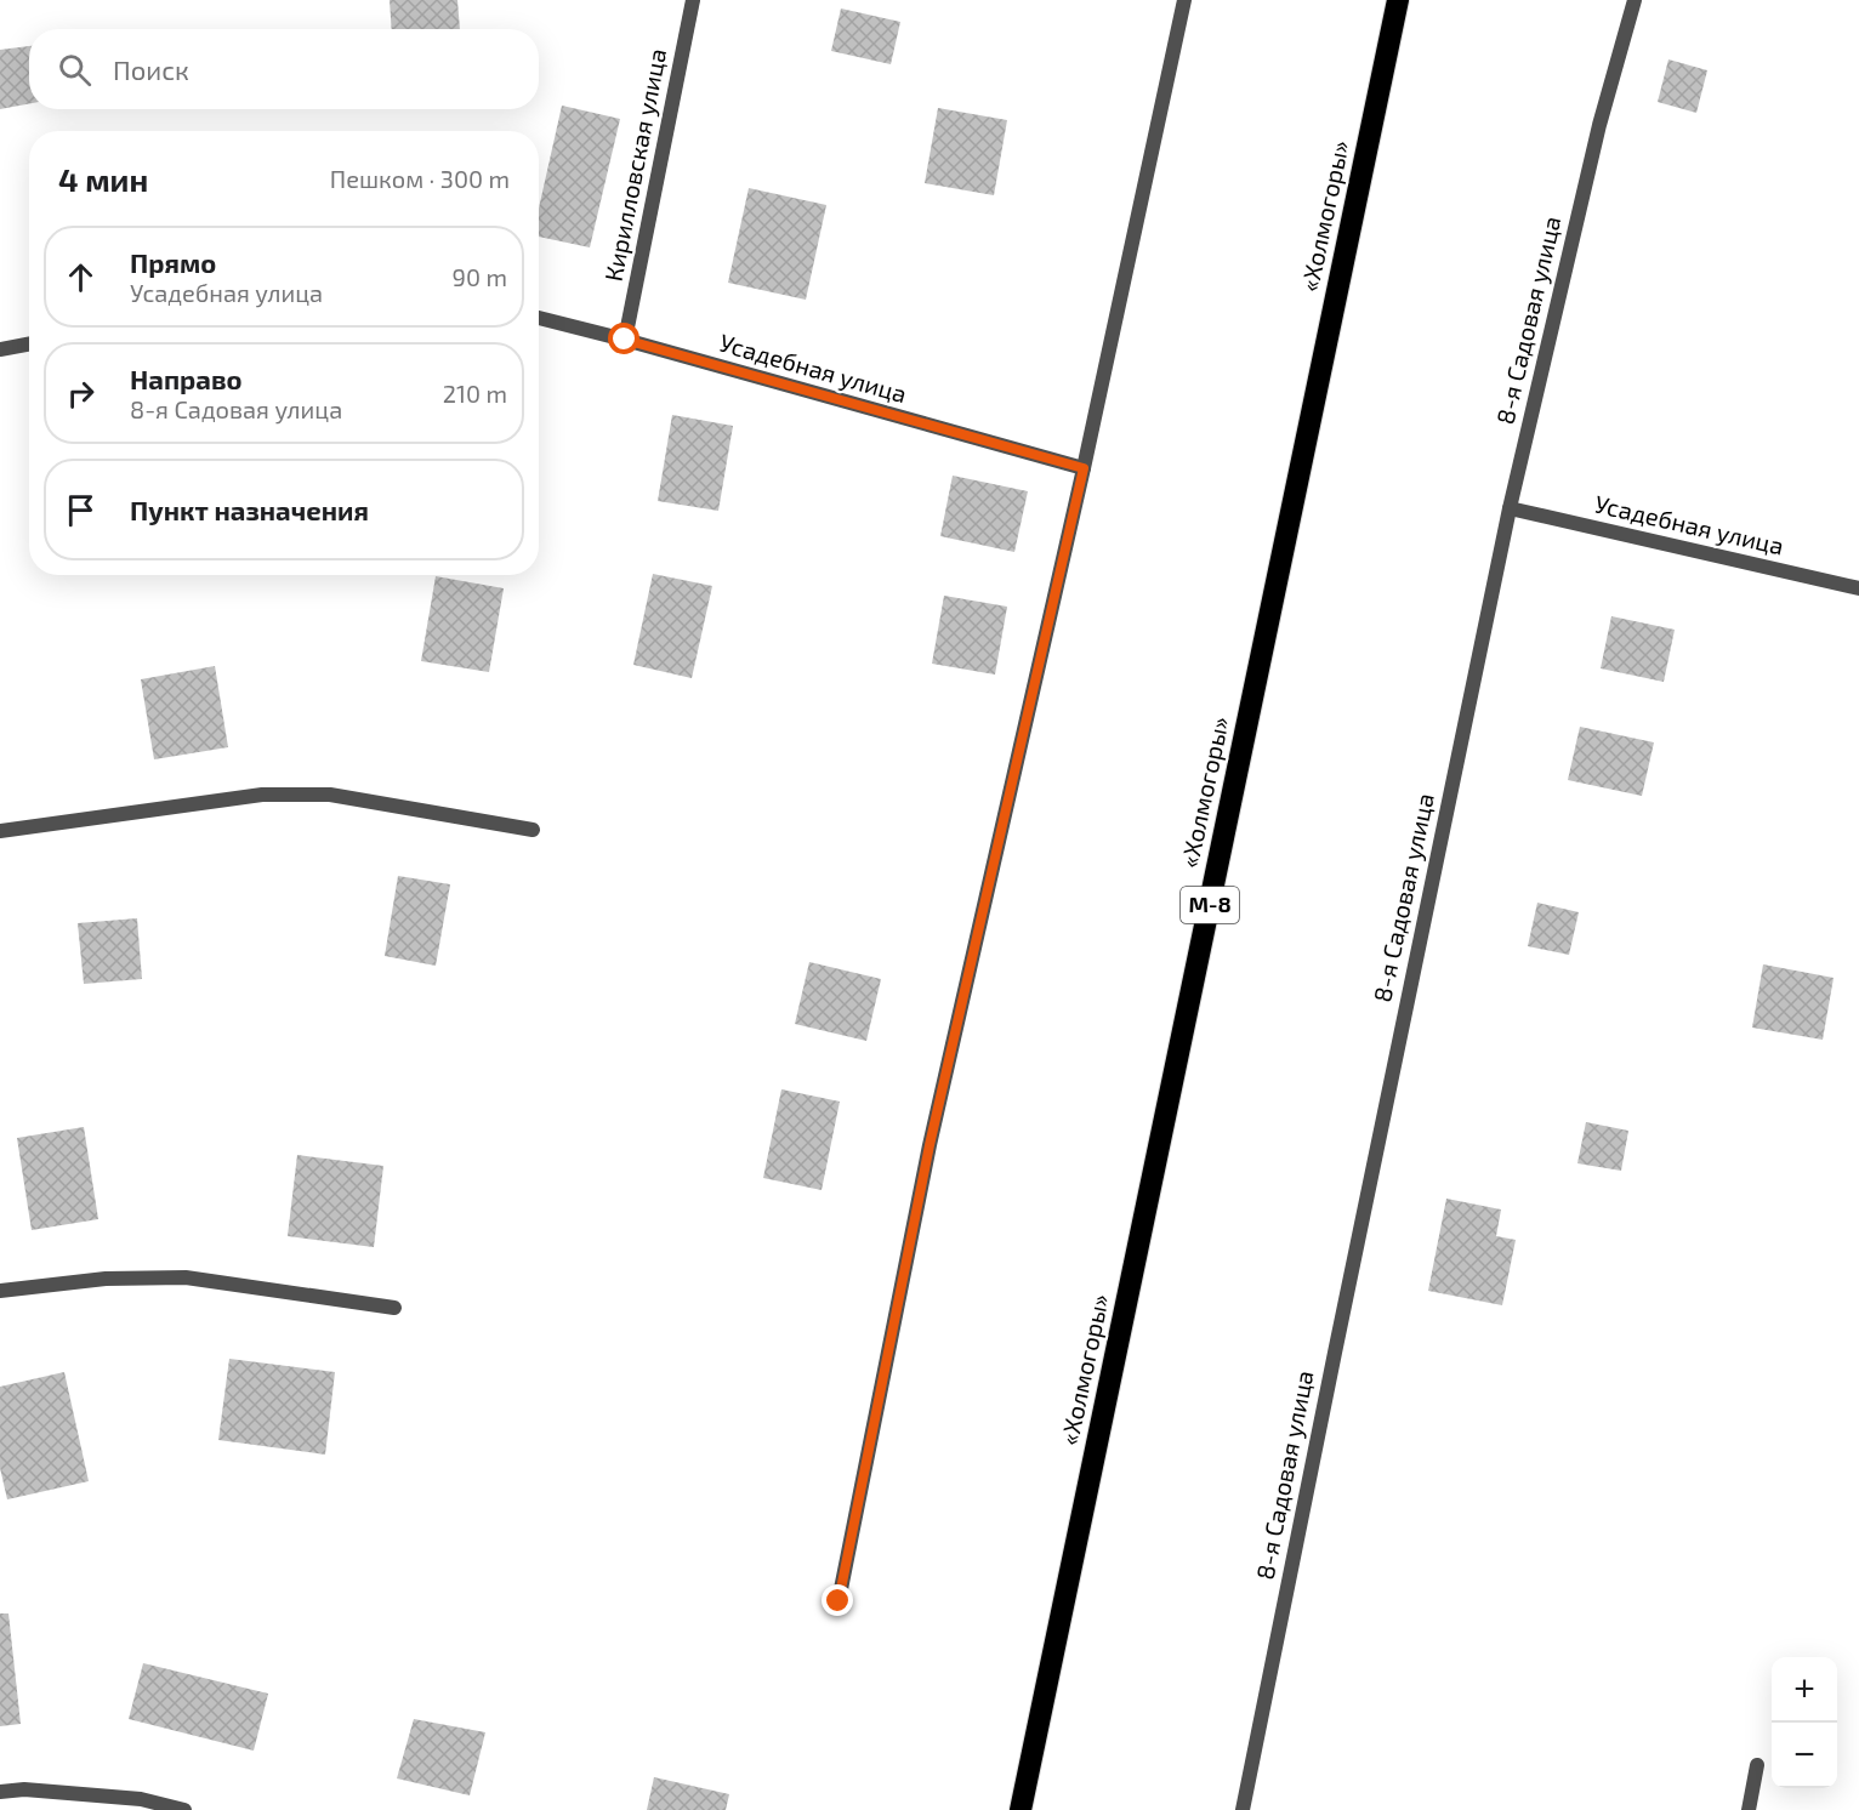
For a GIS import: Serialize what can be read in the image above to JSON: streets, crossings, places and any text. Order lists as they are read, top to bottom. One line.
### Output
{"streets":{"highway":["«Холмогоры»","М-8"],"street":["Кирилловская улица","8-я Садовая улица","Усадебная улица"]},"crossings":[["Кирилловская улица","Усадебная улица"],["8-я Садовая улица","Усадебная улица"]],"page":{"search":"Поиск","heading":["4 мин","Пешком · 300 m"],"list":[["Прямо","Усадебная улица","90 m"],["Направо","8-я Садовая улица","210 m"],"Пункт назначения"],"map_buttons":["+","−"]}}
